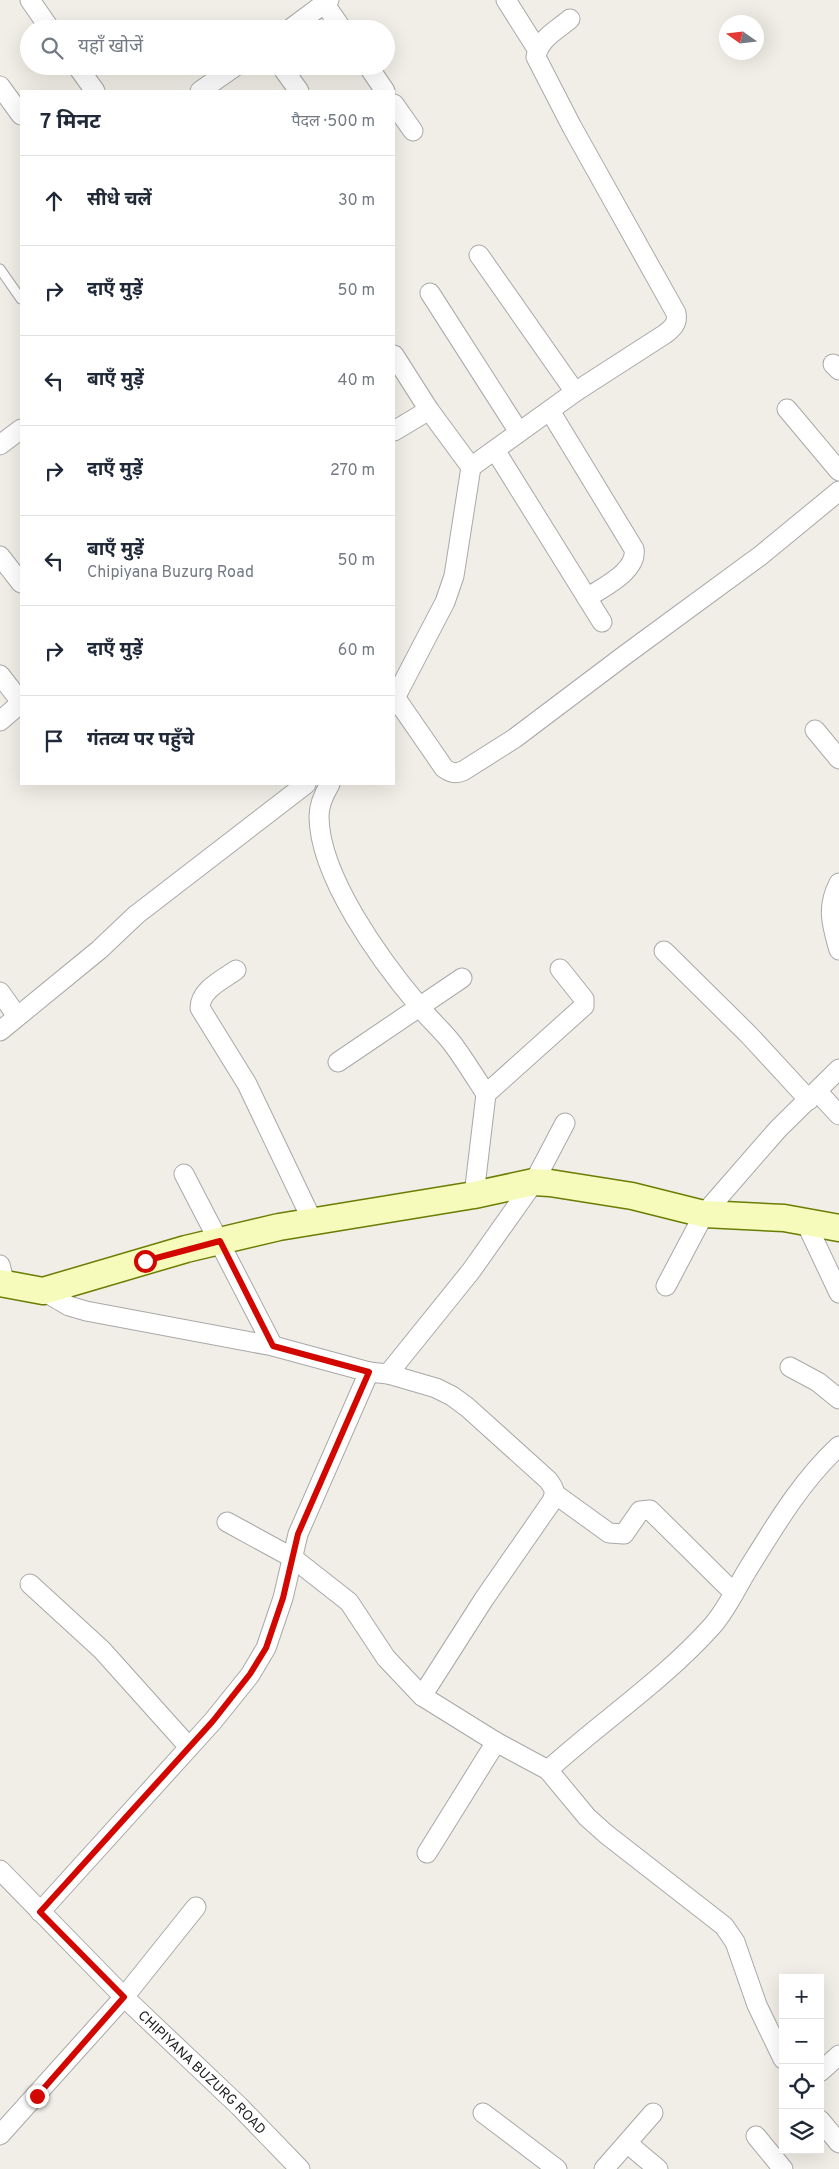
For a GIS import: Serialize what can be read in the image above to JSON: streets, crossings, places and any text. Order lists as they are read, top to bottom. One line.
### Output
{"streets":{"street":["CHIPIYANA BUZURG ROAD"]},"north":"left","page":{"search":"यहाँ खोजें","heading":["7 मिनट","पैदल · 500 m"],"list":[["सीधे चलें","30 m"],["दाएँ मुड़ें","50 m"],["बाएँ मुड़ें","40 m"],["दाएँ मुड़ें","270 m"],["बाएँ मुड़ें","Chipiyana Buzurg Road","50 m"],["दाएँ मुड़ें","60 m"],"गंतव्य पर पहुँचे"],"map_buttons":["+","−"]}}
